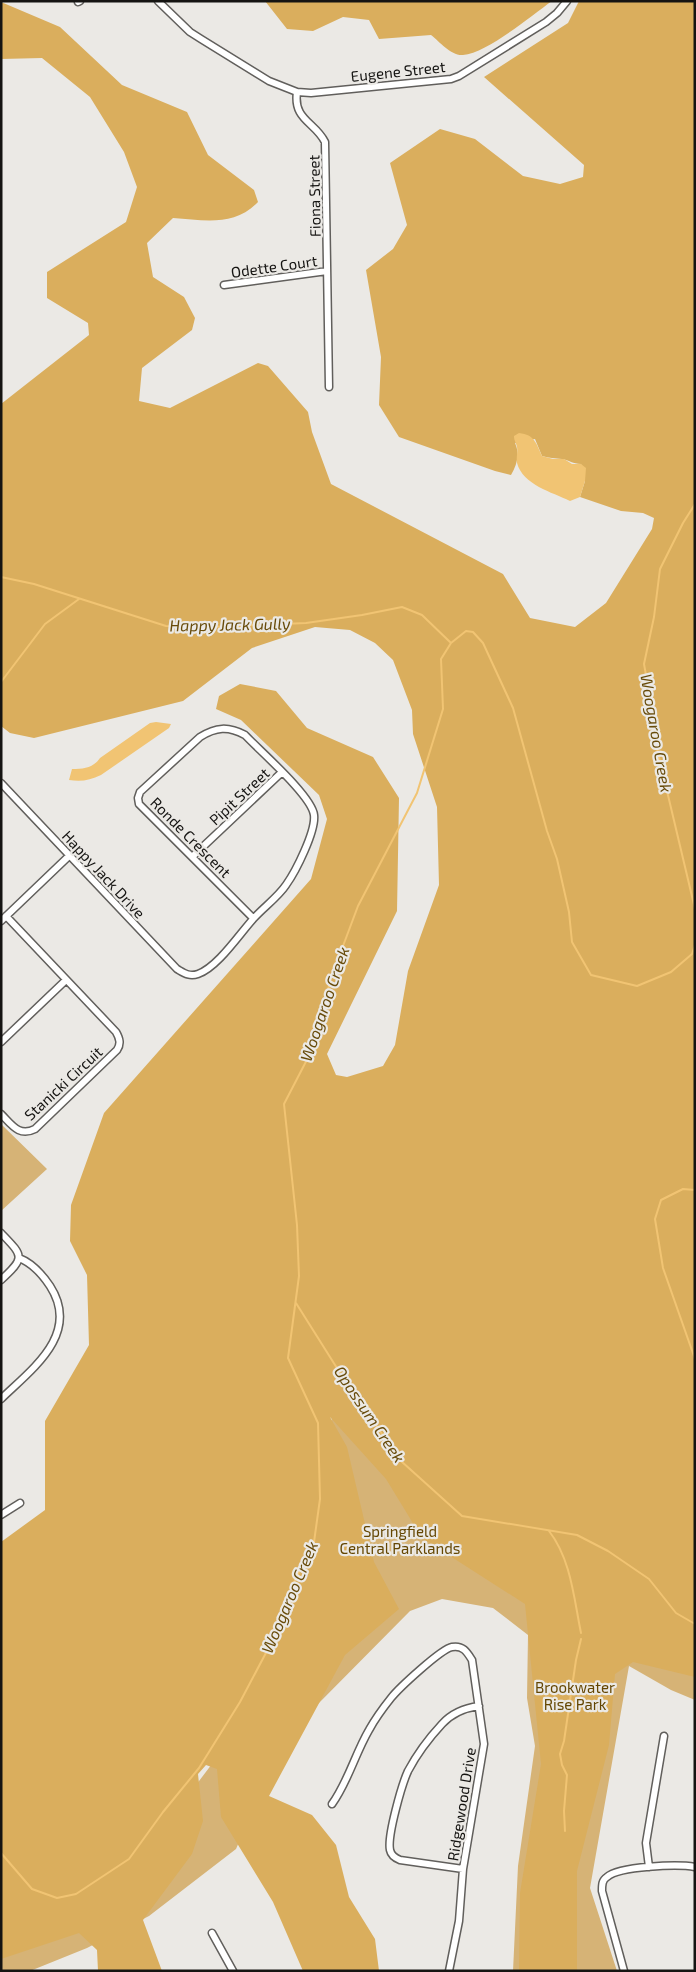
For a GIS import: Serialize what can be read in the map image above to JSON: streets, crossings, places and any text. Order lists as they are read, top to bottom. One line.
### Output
{"streets":{"street":["Eugene Street","Fiona Street","Odette Court","Pipit Street","Ronde Crescent","Happy Jack Drive","Stanicki Circuit","Ridgewood Drive"]},"crossings":[["Eugene Street","Fiona Street"],["Fiona Street","Odette Court"],["Pipit Street","Ronde Crescent"],["Ronde Crescent","Happy Jack Drive"]],"water":["Happy Jack Gully","Woogaroo Creek","Opossum Creek"],"parks":["Springfield Central Parklands","Brookwater Rise Park"]}
